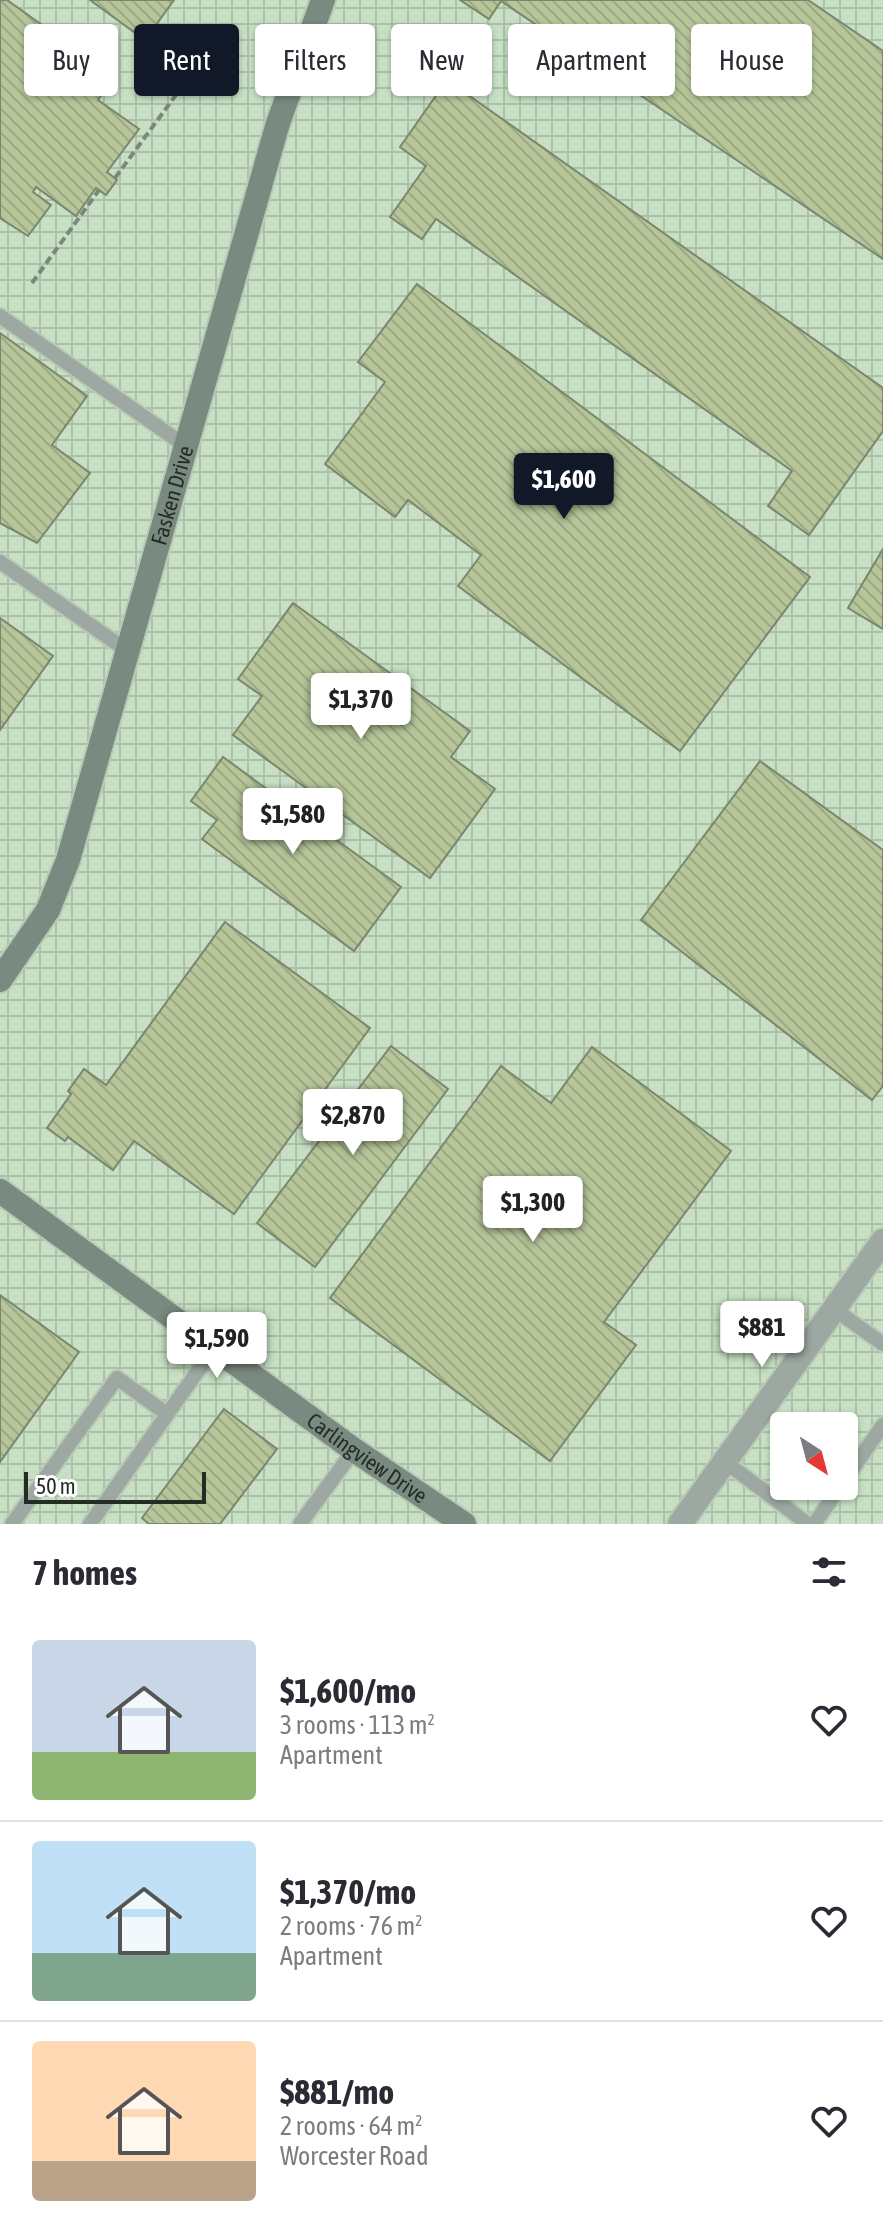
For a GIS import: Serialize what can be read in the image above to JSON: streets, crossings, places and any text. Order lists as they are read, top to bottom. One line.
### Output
{"streets":{"street":["Fasken Drive","Carlingview Drive"]},"scale_bar":"50 m","north":"bottom right","page":{"chip":["Buy","Rent","Filters","New","Apartment","House"],"price":["$1,600","$1,370","$1,580","$2,870","$1,300","$881","$1,590"],"scale":"50 m","heading":"7 homes","list":[{"name":"$1,600/mo","note":"3 rooms · 113 m² · Apartment"},{"name":"$1,370/mo","note":"2 rooms · 76 m² · Apartment"},{"name":"$881/mo","note":"2 rooms · 64 m² · Worcester Road"}]}}
